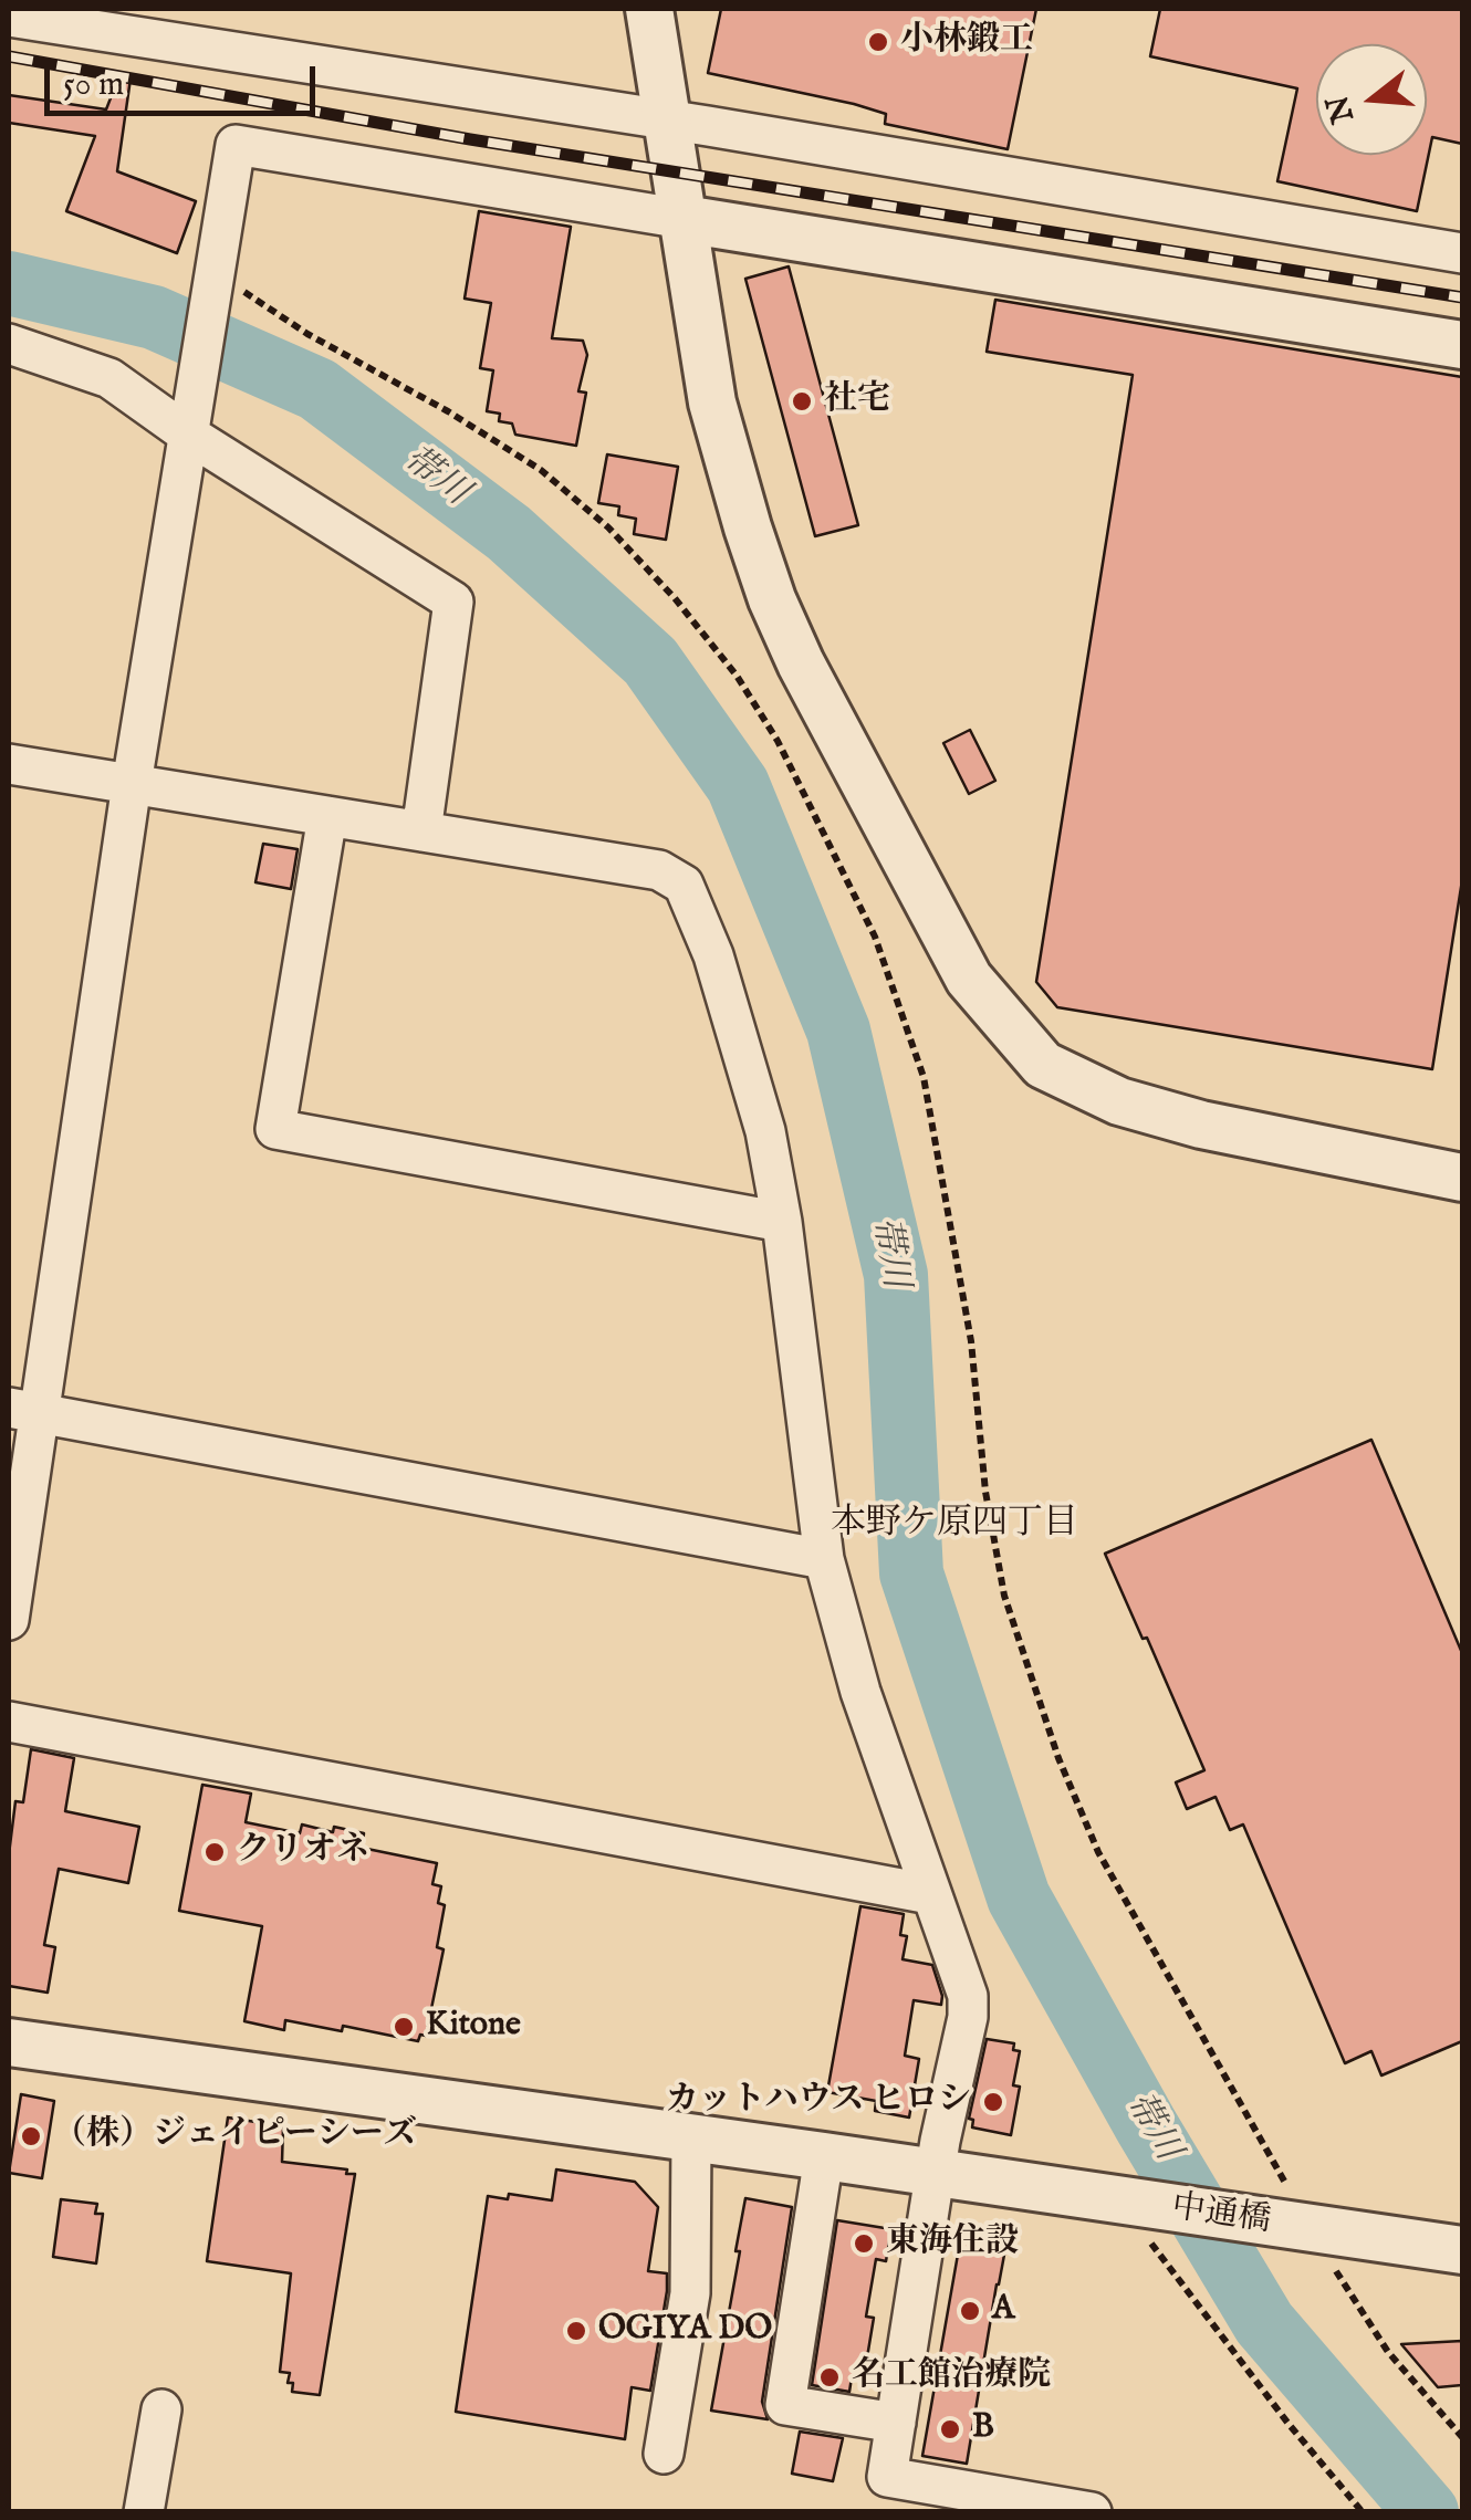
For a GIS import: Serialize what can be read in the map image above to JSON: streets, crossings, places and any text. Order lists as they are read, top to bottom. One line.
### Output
{"streets":{"street":["中通橋"]},"districts":["本野ケ原四丁目"],"water":["帯川"],"places":["小林鍛工","社宅","クリオネ","Kitone","カットハウス ヒロシ","（株）ジェイピーシーズ","東海住設","A","OGIYA DO","名工館治療院","B"],"scale_bar":"50 m","north":"left"}
